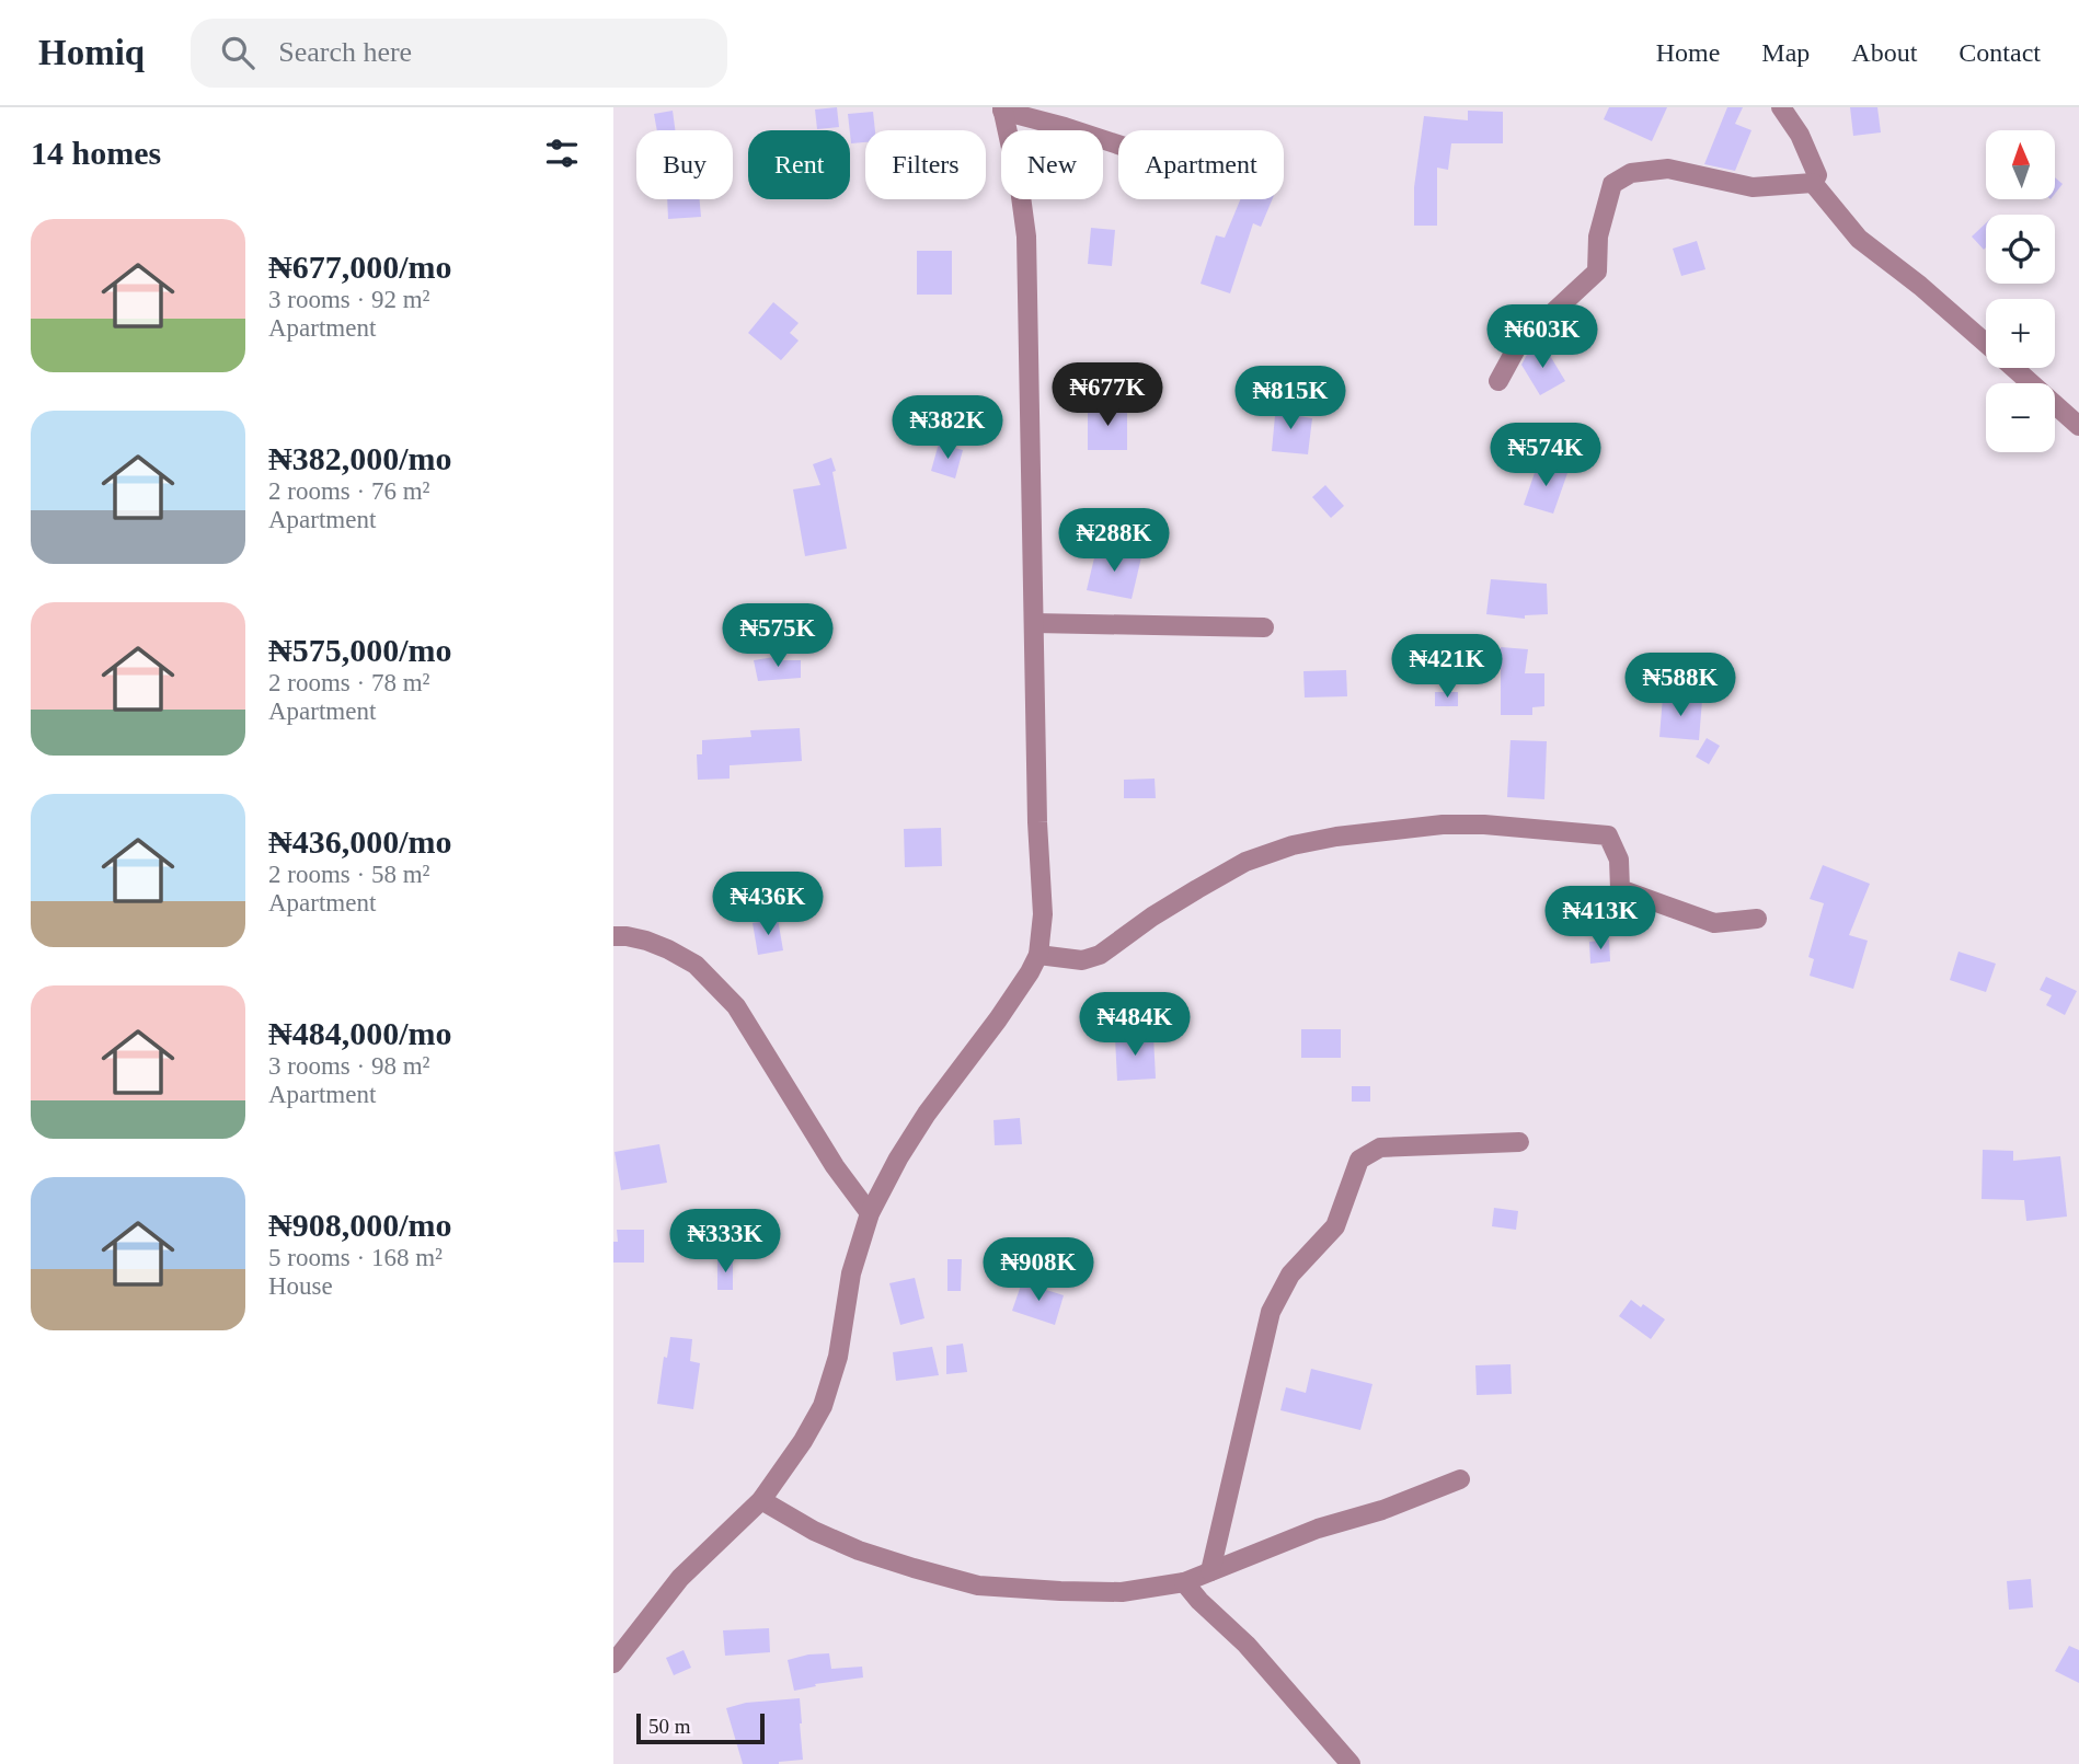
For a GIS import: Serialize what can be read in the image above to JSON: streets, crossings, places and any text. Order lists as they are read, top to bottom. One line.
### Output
{"scale_bar":"50 m","north":"top","page":{"header":"Homiq","search":"Search here","nav":["Home","Map","About","Contact"],"heading":"14 homes","map_buttons":["+","−"],"chip":["Buy","Rent","Filters","New","Apartment"],"list":[{"name":"₦677,000/mo","note":"3 rooms · 92 m² · Apartment"},{"name":"₦382,000/mo","note":"2 rooms · 76 m² · Apartment"},{"name":"₦575,000/mo","note":"2 rooms · 78 m² · Apartment"},{"name":"₦436,000/mo","note":"2 rooms · 58 m² · Apartment"},{"name":"₦484,000/mo","note":"3 rooms · 98 m² · Apartment"},{"name":"₦908,000/mo","note":"5 rooms · 168 m² · House"}],"price":["₦603K","₦677K","₦815K","₦382K","₦574K","₦288K","₦575K","₦421K","₦588K","₦436K","₦413K","₦484K","₦333K","₦908K"],"scale":"50 m"}}
